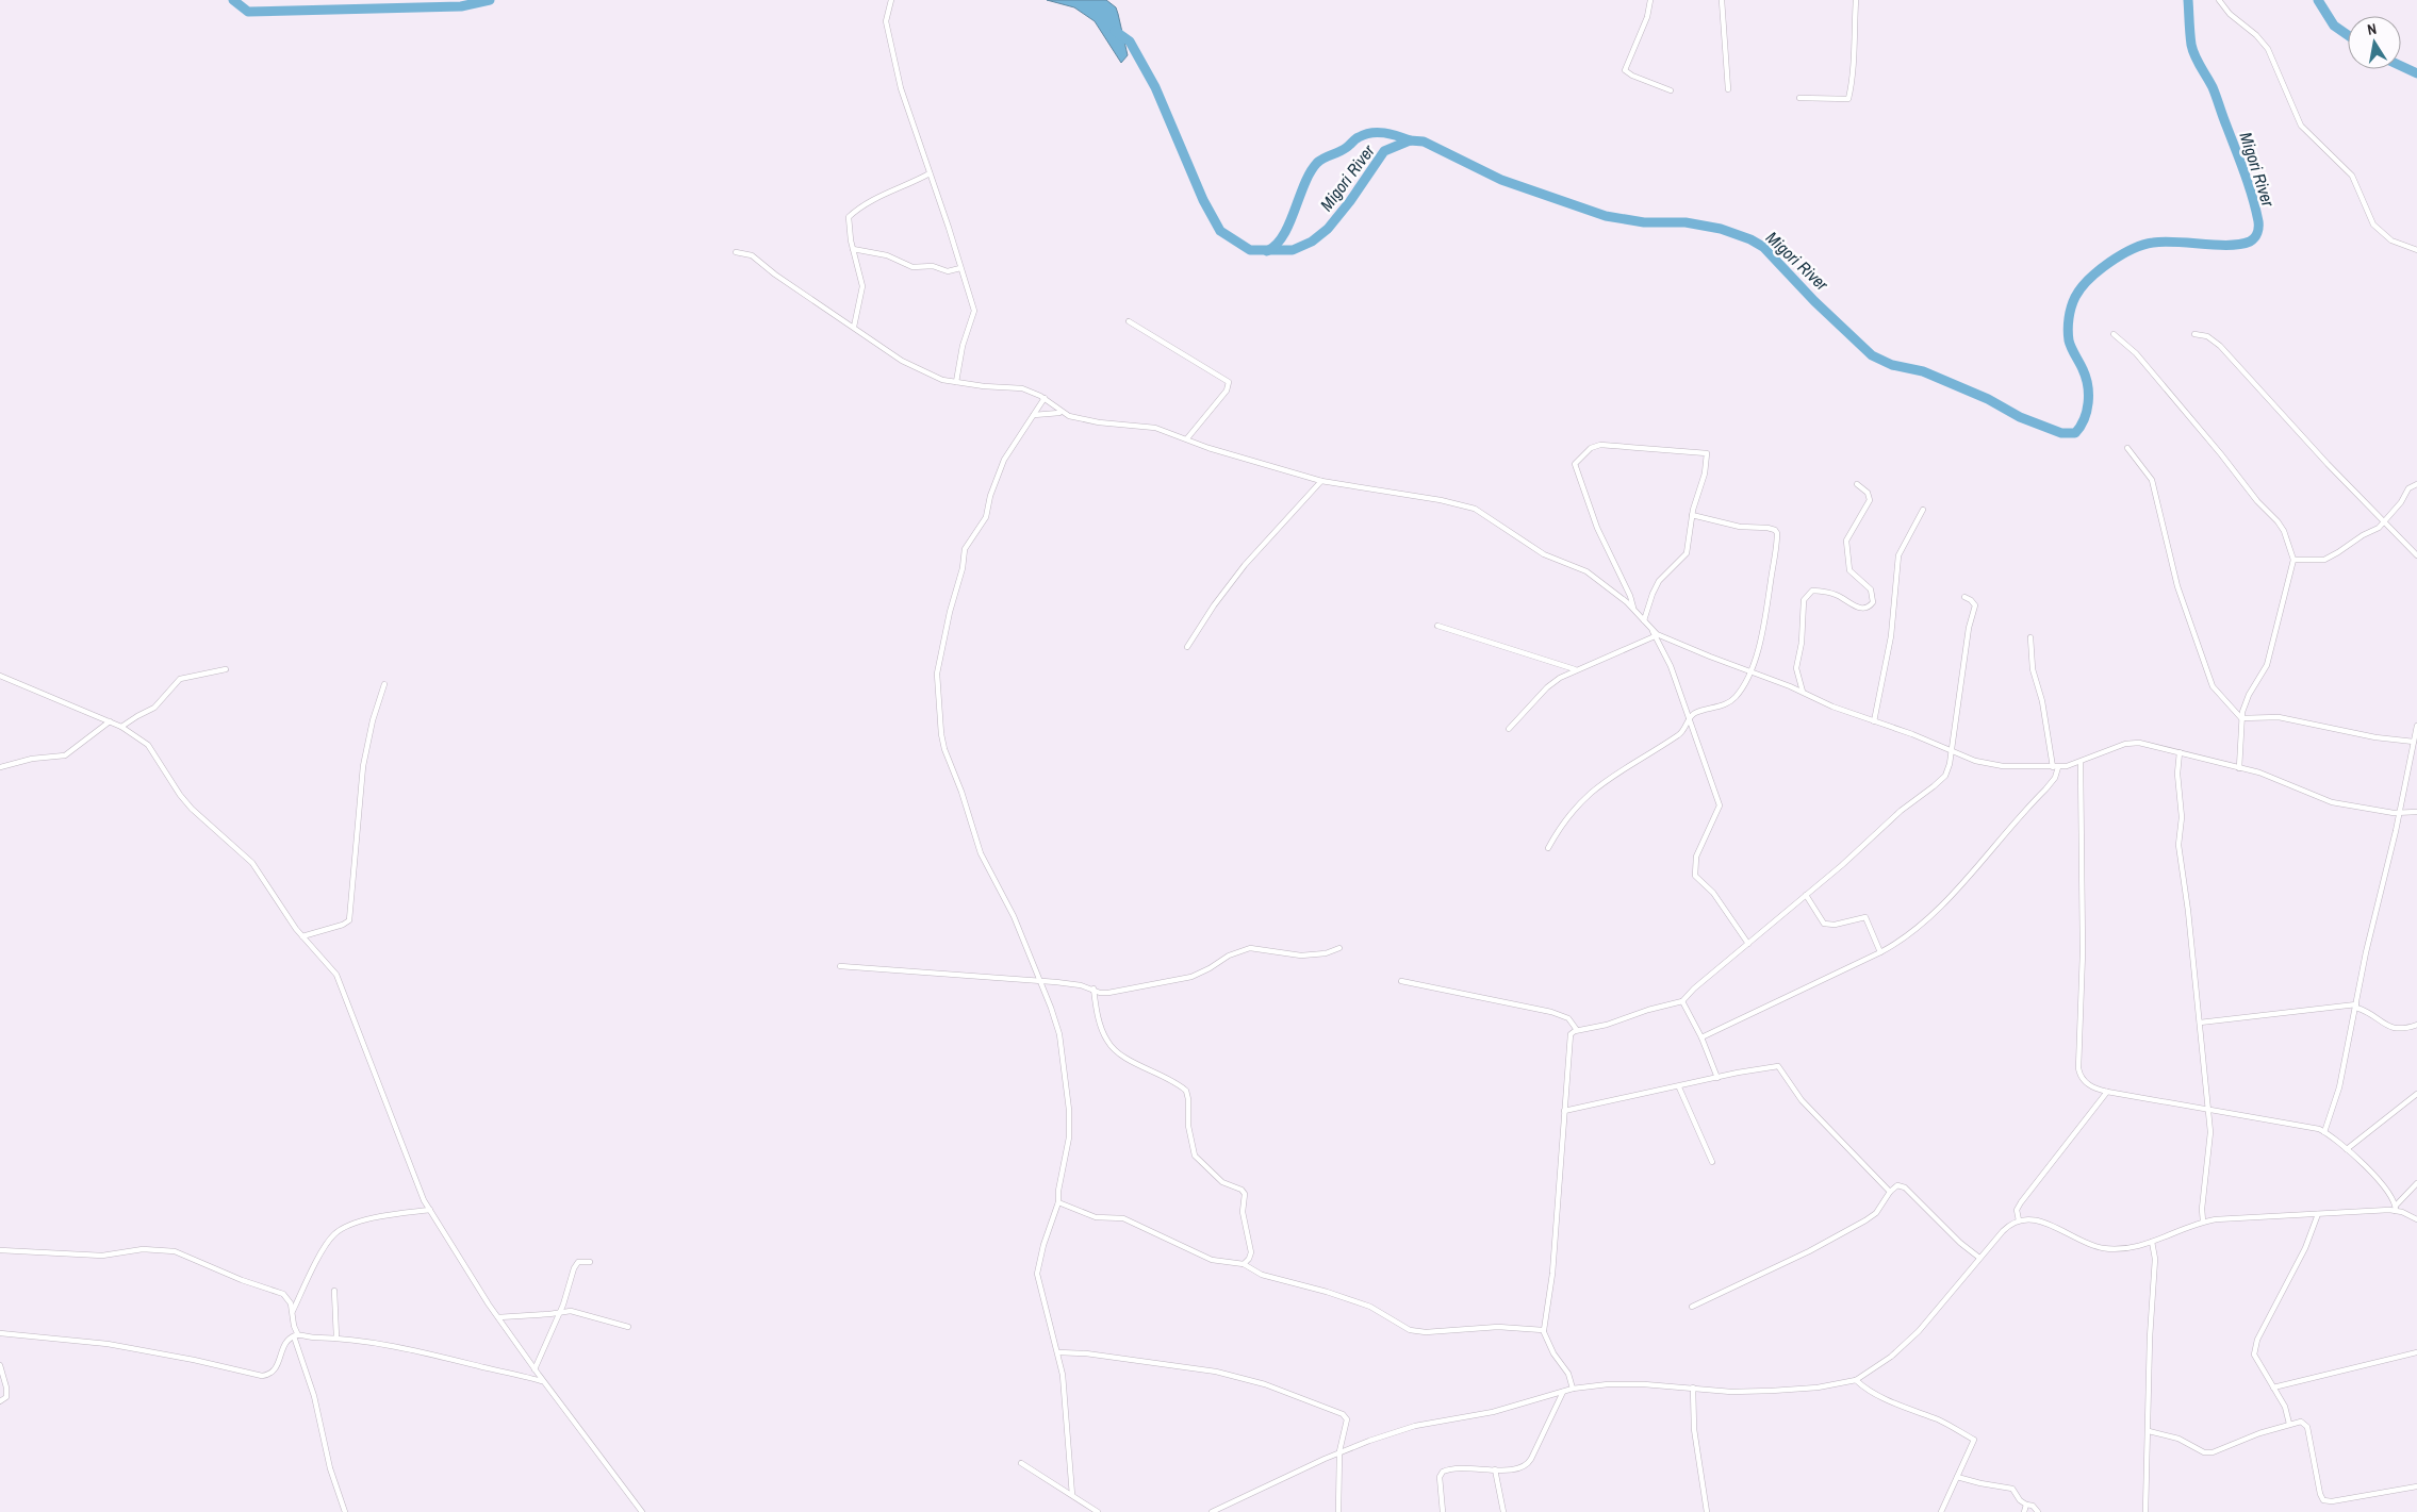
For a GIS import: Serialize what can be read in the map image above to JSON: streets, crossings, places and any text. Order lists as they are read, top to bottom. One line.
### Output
{"water":["Migori River"],"north":"top"}
